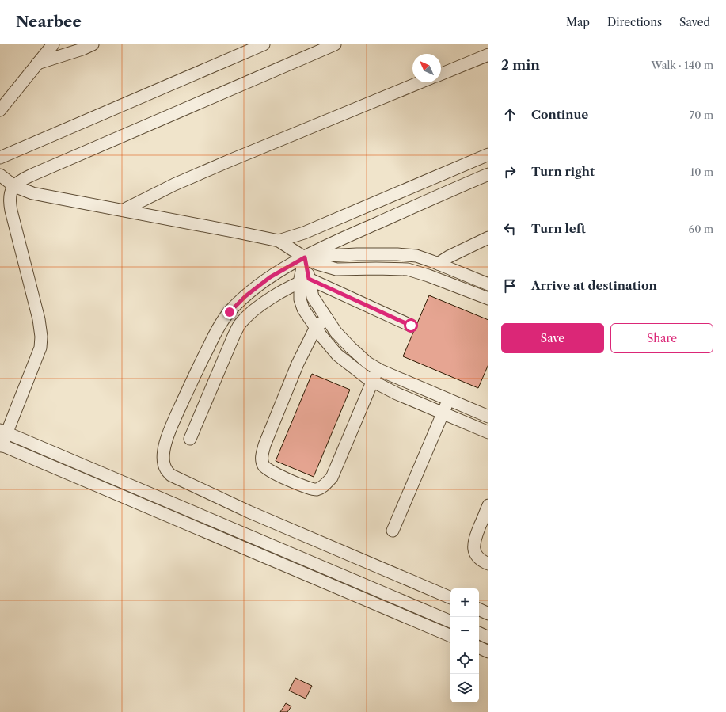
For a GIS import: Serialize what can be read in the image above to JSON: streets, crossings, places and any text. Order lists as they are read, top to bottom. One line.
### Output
{"north":"top left","page":{"header":"Nearbee","nav":["Map","Directions","Saved"],"heading":["2 min","Walk · 140 m"],"list":[["Continue","70 m"],["Turn right","10 m"],["Turn left","60 m"],"Arrive at destination"],"buttons":["Save","Share"],"map_buttons":["+","−"]}}
